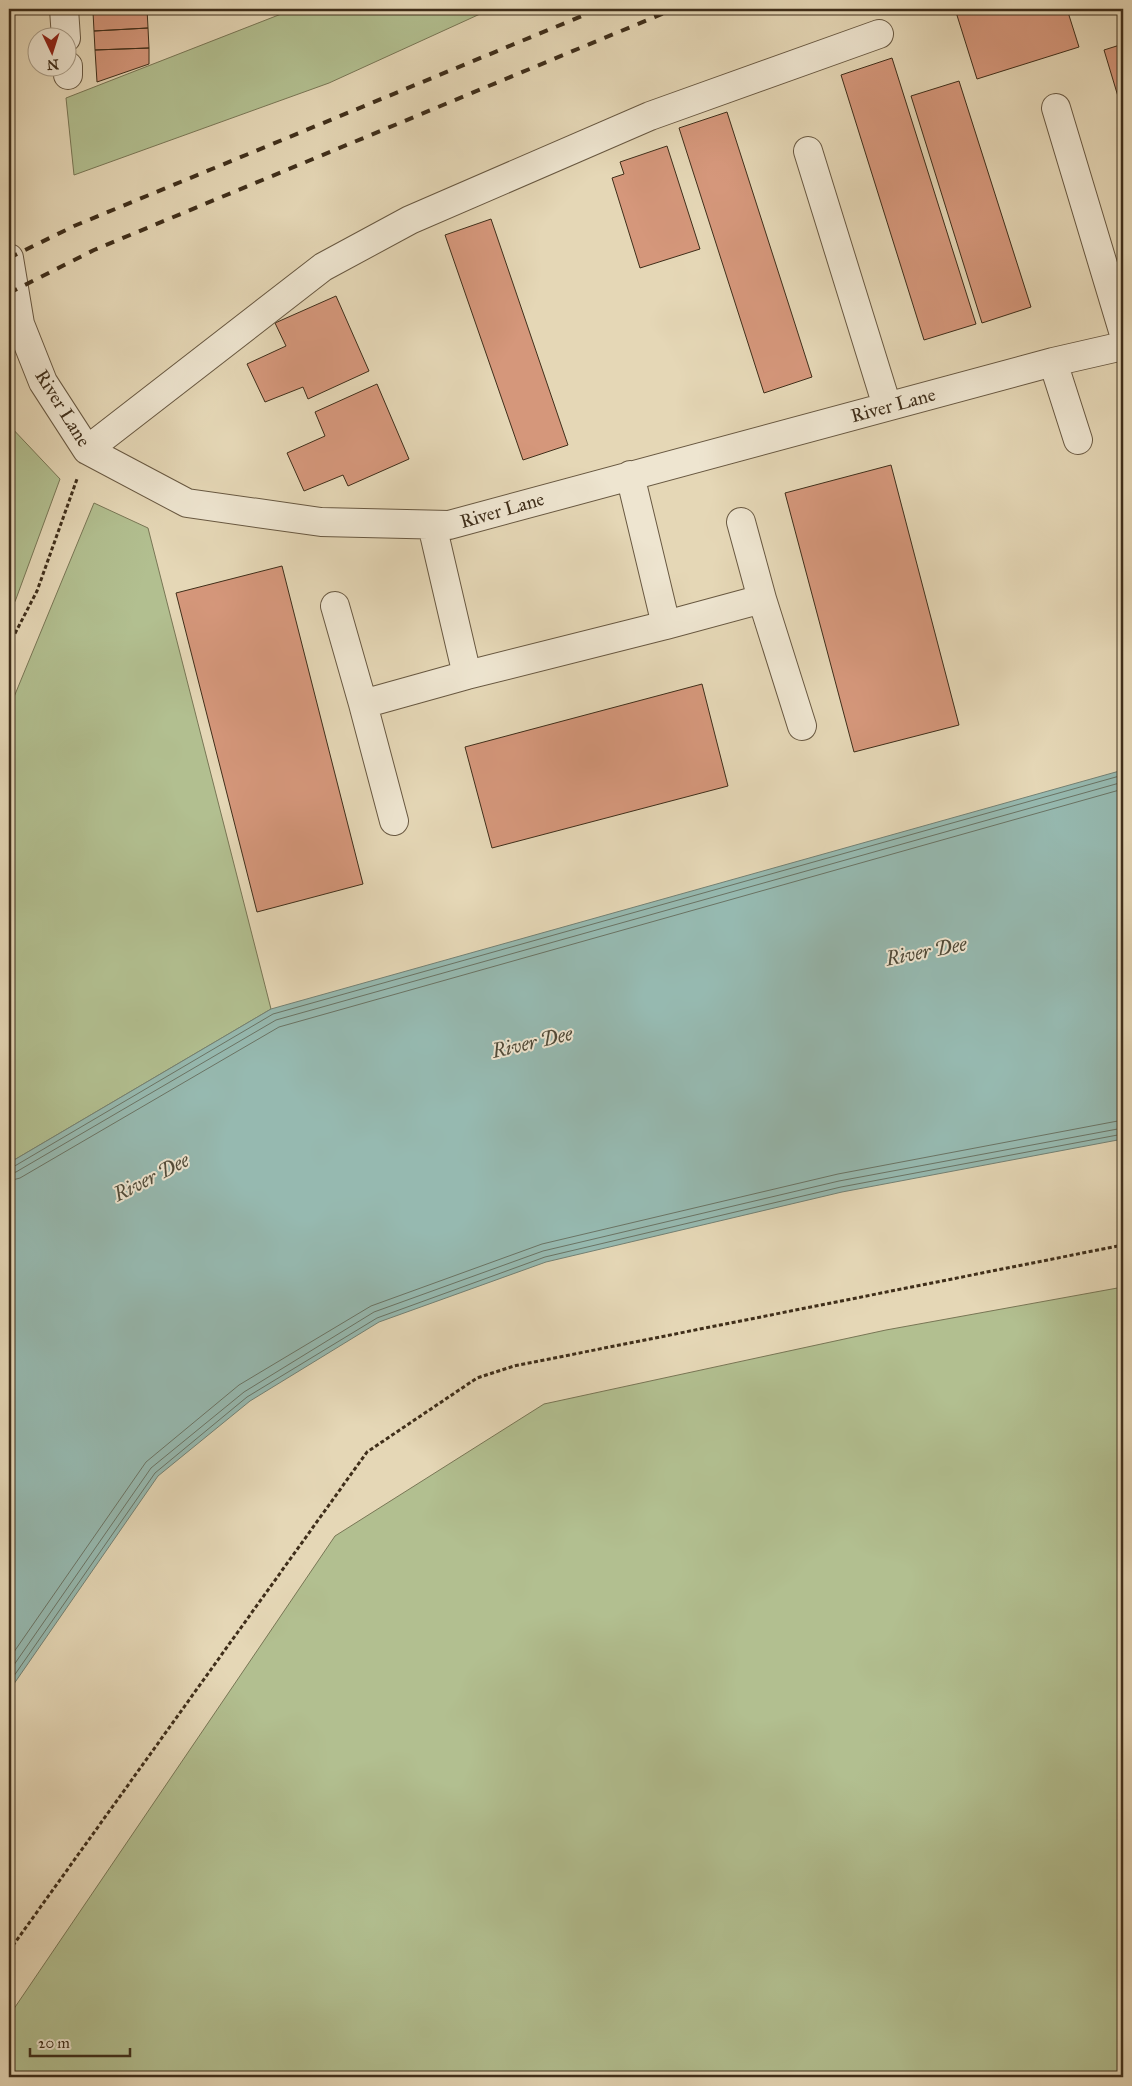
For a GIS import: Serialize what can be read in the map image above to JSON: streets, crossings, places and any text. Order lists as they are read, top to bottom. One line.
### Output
{"streets":{"street":["River Lane"]},"water":["River Dee"],"scale_bar":"20 m","north":"bottom"}
